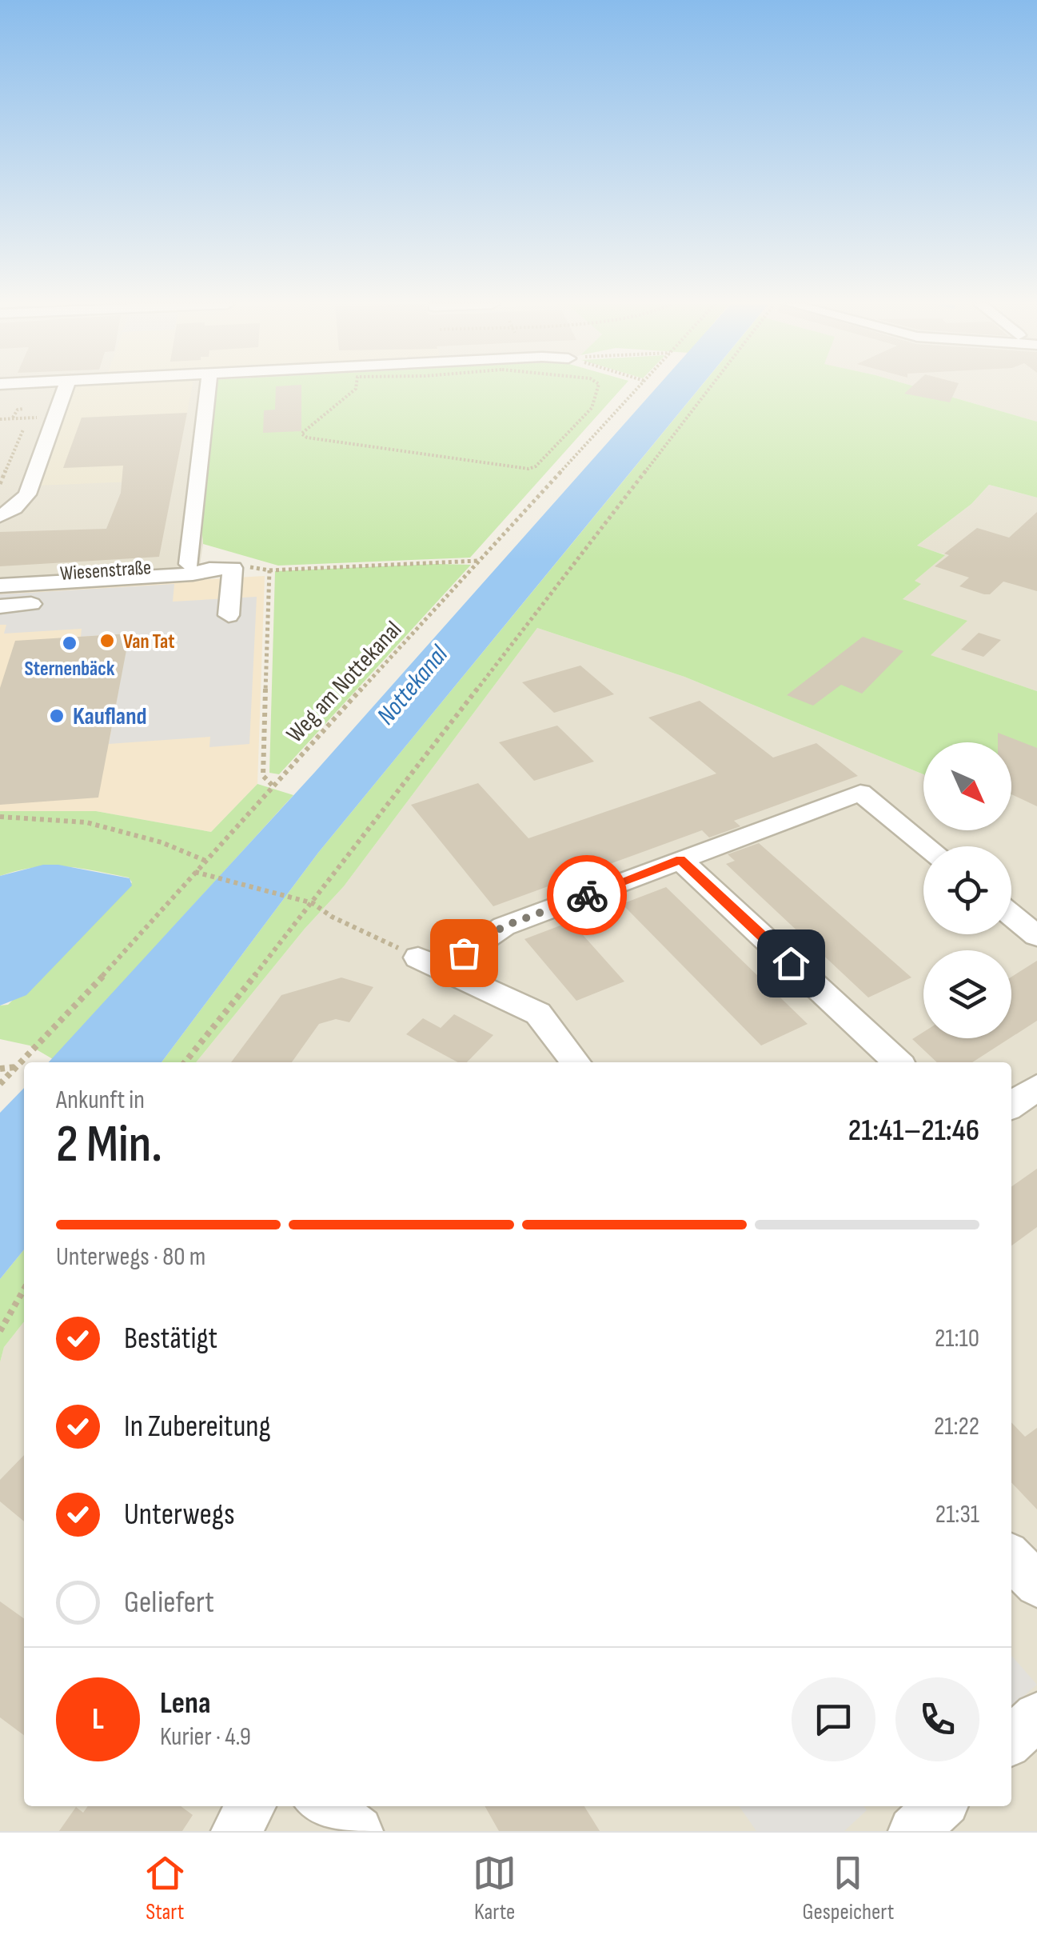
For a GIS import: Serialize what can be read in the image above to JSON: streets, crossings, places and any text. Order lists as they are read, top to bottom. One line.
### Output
{"streets":{"street":["Wiesenstraße"],"path":["Weg am Nottekanal"]},"water":["Nottekanal"],"places":["Van Tat","Sternenbäck","Kaufland"],"north":"bottom right","page":{"heading":["2 Min.","Ankunft in","21:41–21:46"],"panel":["Lena","Kurier · 4.9"],"bar":"Unterwegs · 80 m","list":[["Bestätigt","21:10"],["In Zubereitung","21:22"],["Unterwegs","21:31"],"Geliefert"],"round":"L","tabs":["Start","Karte","Gespeichert"]}}
